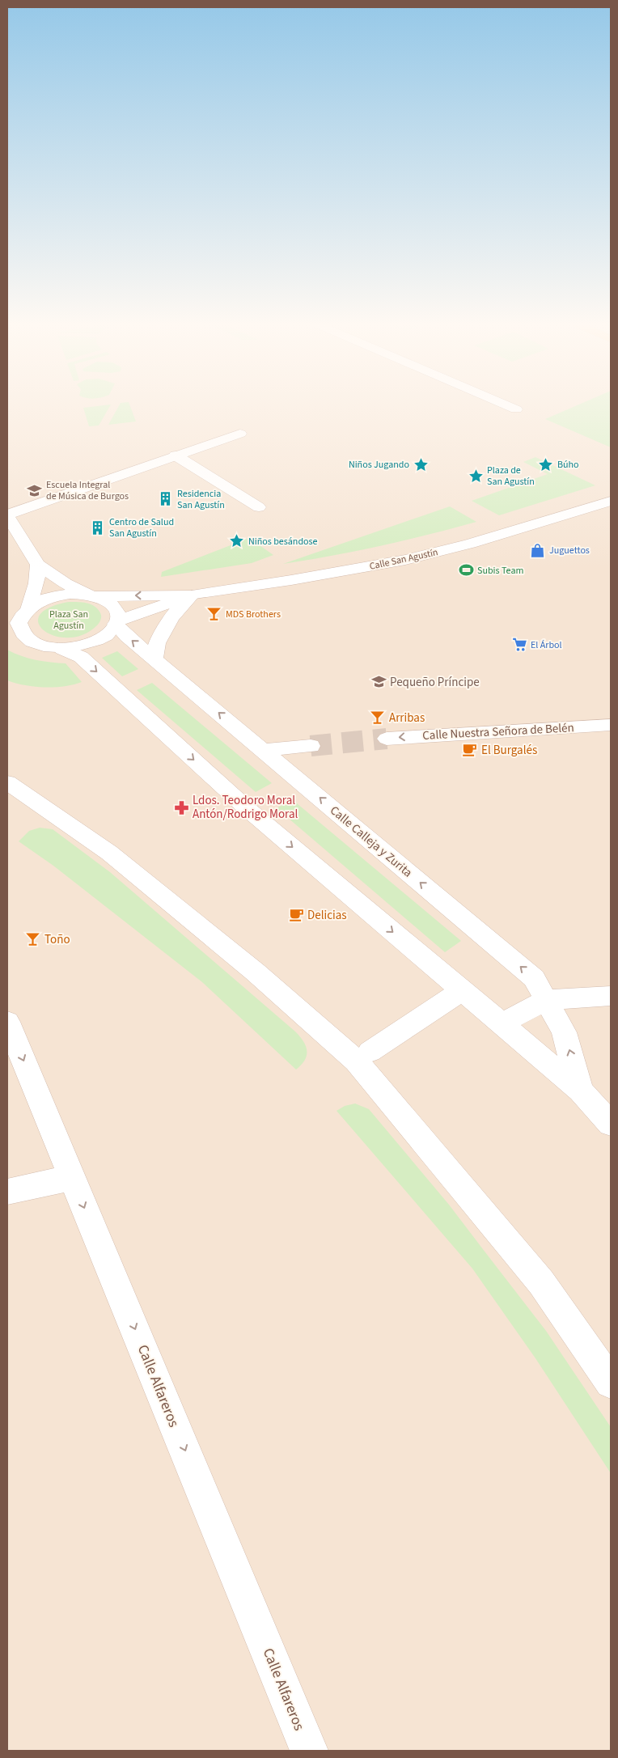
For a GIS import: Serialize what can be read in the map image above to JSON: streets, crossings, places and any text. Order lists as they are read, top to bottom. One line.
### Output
{"streets":{"street":["Calle San Agustín","Calle Nuestra Señora de Belén","Calle Calleja y Zurita","Calle Alfareros"]},"crossings":[["Calle San Agustín","Calle Calleja y Zurita"]],"one_way":["Calle Nuestra Señora de Belén","Calle Alfareros"],"parks":["Plaza San Agustín"],"places":{"place":["Niños Jugando","Búho","Plaza de San Agustín","Niños besándose"],"school or university":["Escuela Integral de Música de Burgos","Pequeño Príncipe"],"building":["Residencia San Agustín","Centro de Salud San Agustín"],"shop":["Juguettos"],"sports":["Subis Team"],"bar":["MDS Brothers","Arribas","Toño"],"supermarket":["El Árbol"],"cafe":["El Burgalés","Delicias"],"pharmacy":["Ldos. Teodoro Moral Antón/Rodrigo Moral"]}}
